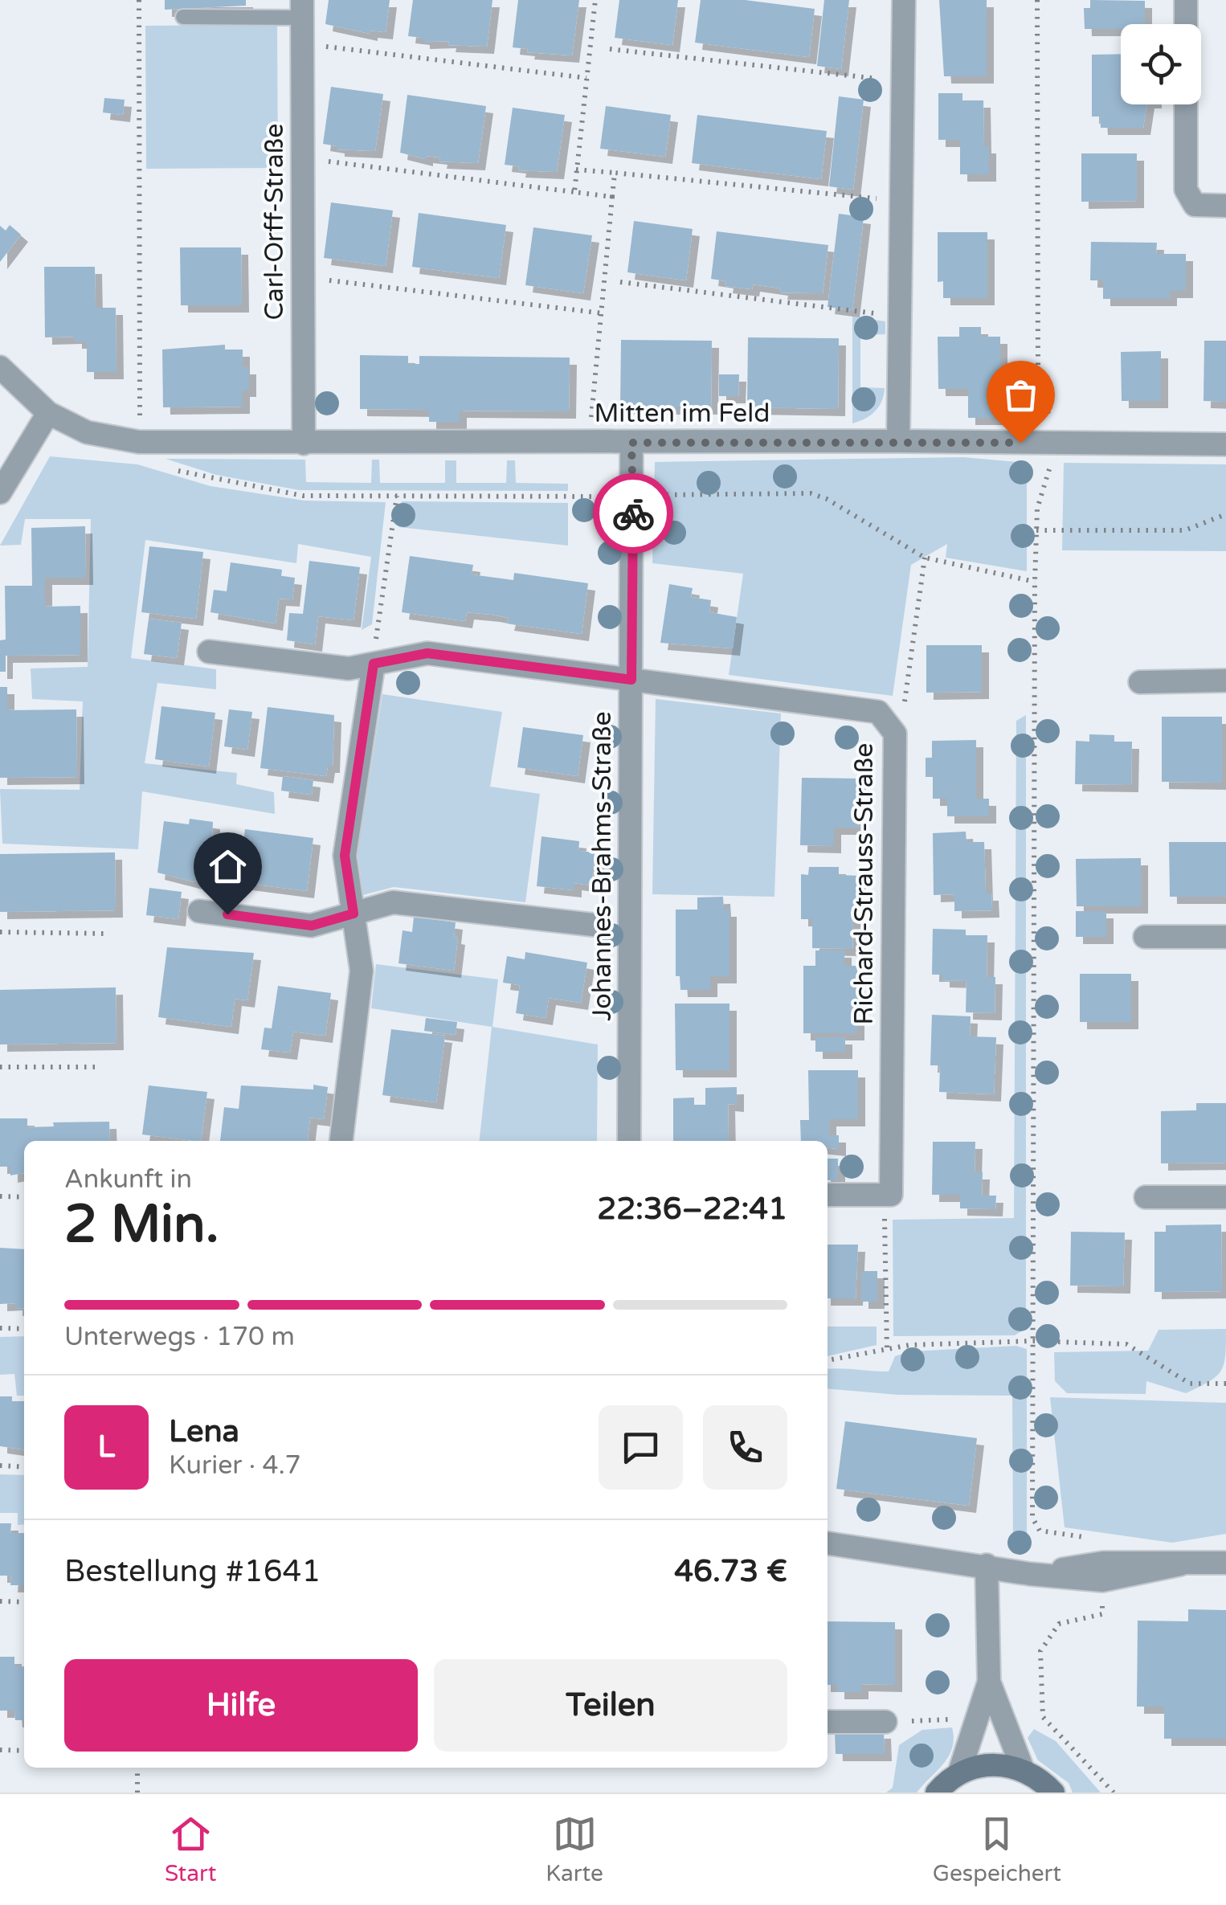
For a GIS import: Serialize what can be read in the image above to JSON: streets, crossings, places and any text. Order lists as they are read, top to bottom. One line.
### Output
{"streets":{"street":["Carl-Orff-Straße","Mitten im Feld","Johannes-Brahms-Straße","Richard-Strauss-Straße"]},"crossings":[["Carl-Orff-Straße","Mitten im Feld"],["Mitten im Feld","Johannes-Brahms-Straße"],["Johannes-Brahms-Straße","Richard-Strauss-Straße"]],"page":{"heading":["2 Min.","Ankunft in","22:36–22:41"],"panel":["Lena","Kurier · 4.7","Bestellung #1641","46.73 €"],"bar":"Unterwegs · 170 m","round":"L","buttons":["Hilfe","Teilen"],"tabs":["Start","Karte","Gespeichert"]}}
